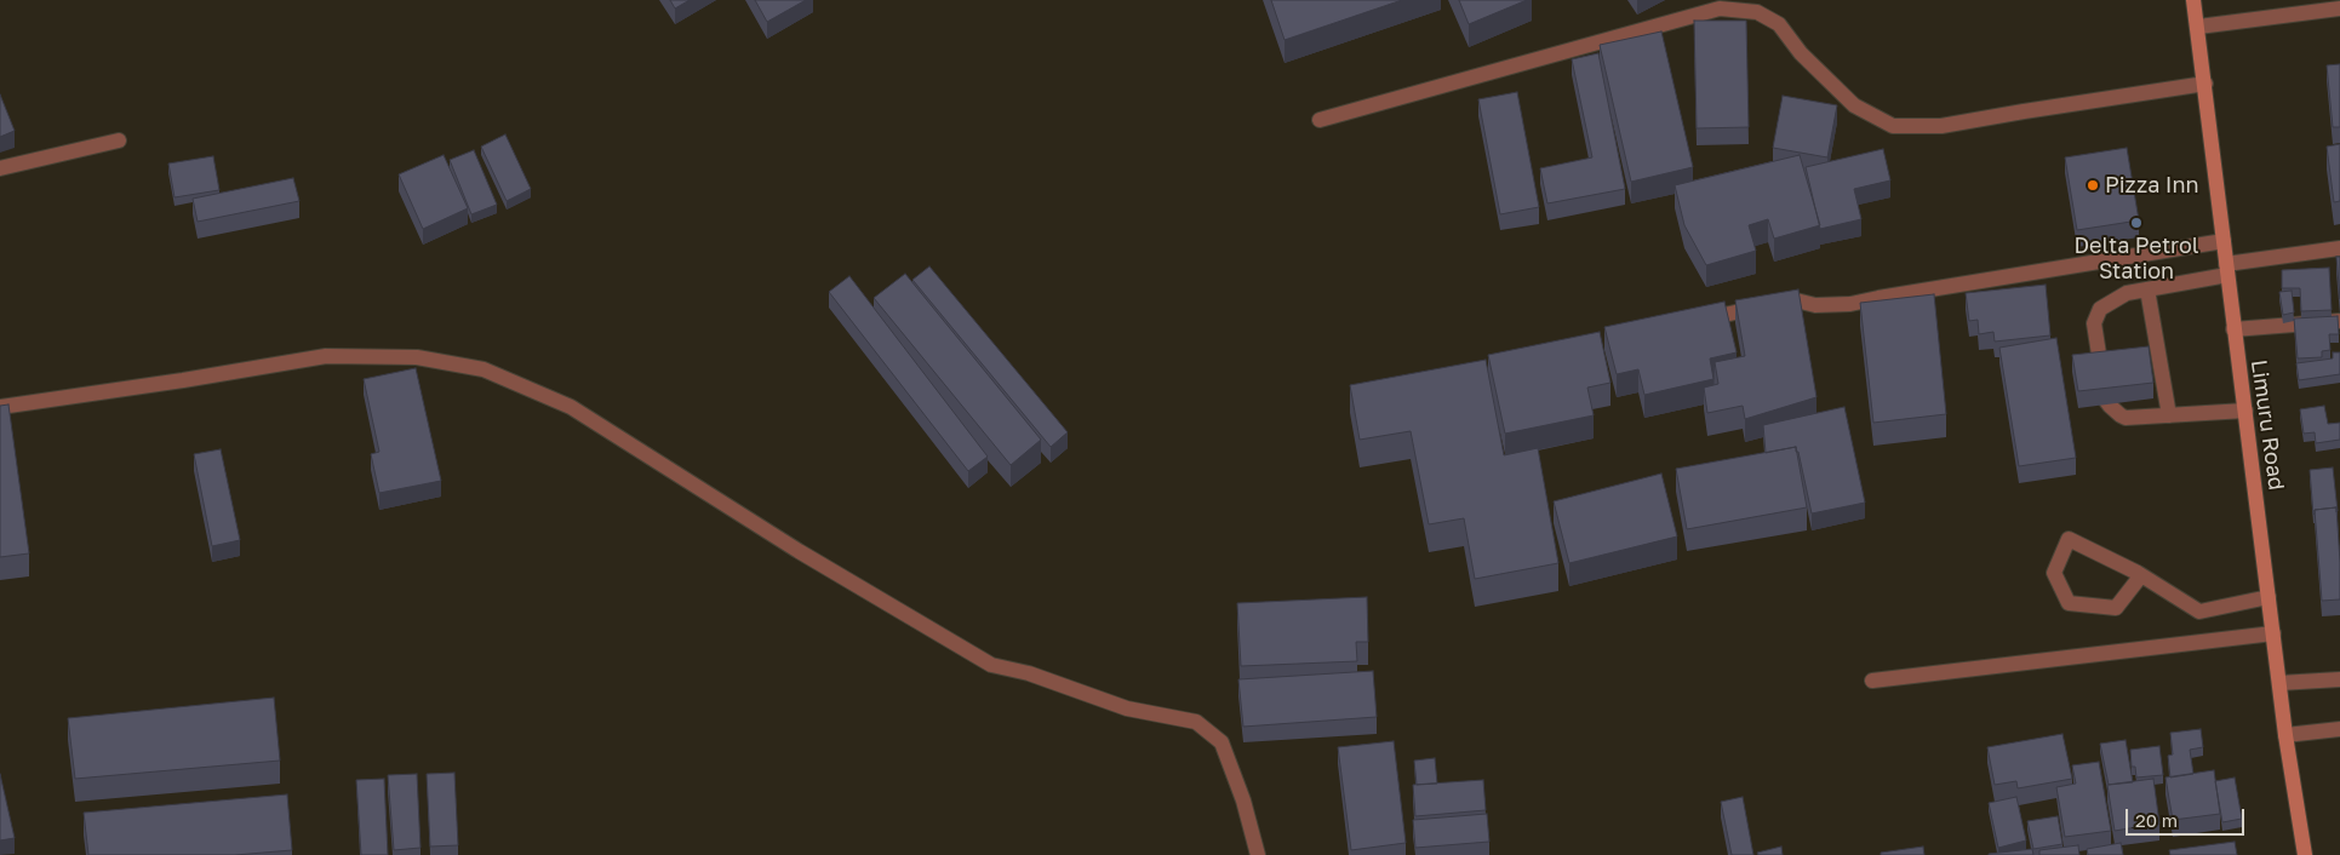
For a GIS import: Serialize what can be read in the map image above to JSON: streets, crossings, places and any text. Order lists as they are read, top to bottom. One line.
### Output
{"streets":{"main road":["Limuru Road"]},"places":["Pizza Inn","Delta Petrol Station"],"scale_bar":"20 m"}
